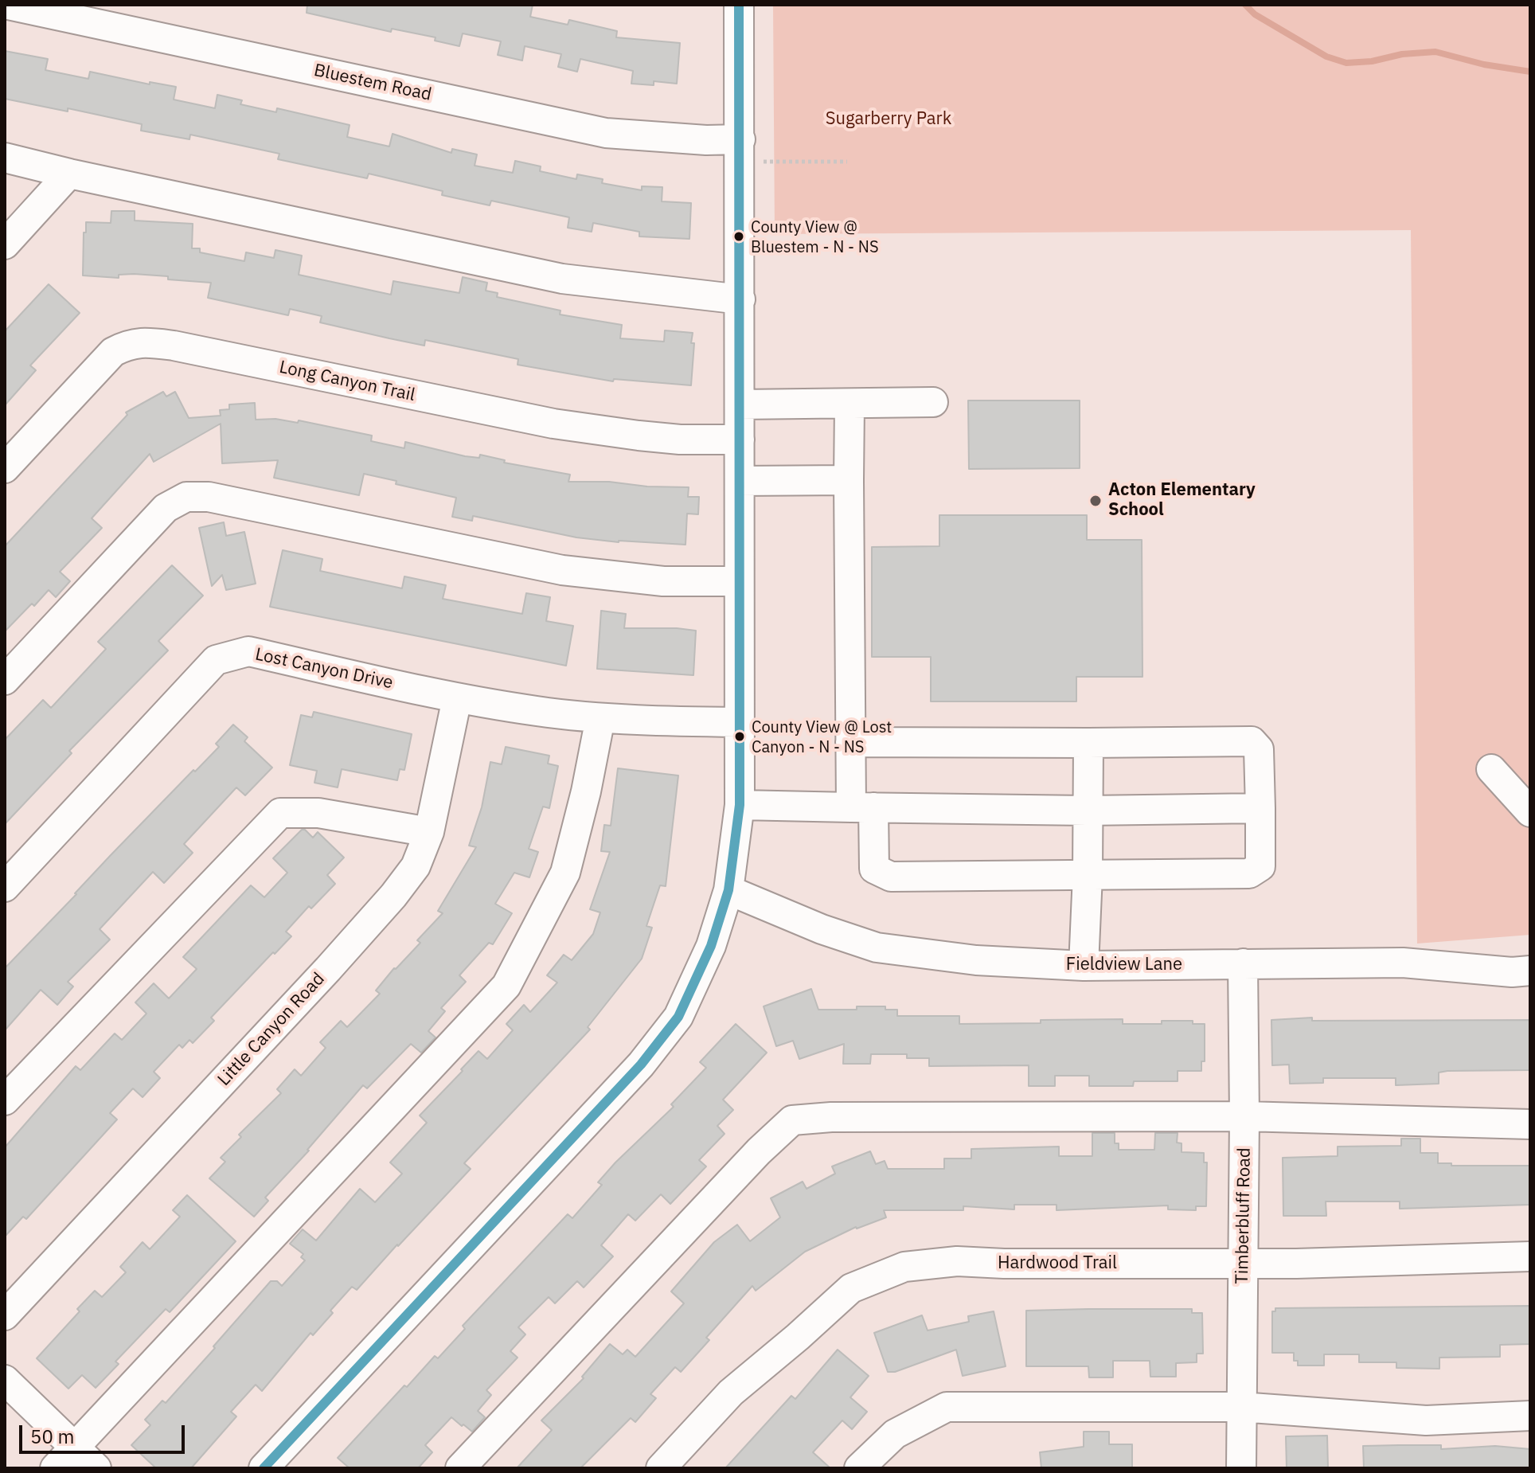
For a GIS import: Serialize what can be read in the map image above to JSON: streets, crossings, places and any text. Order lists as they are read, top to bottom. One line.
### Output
{"streets":{"street":["Bluestem Road","Long Canyon Trail","Lost Canyon Drive","Fieldview Lane","Little Canyon Road","Timberbluff Road","Hardwood Trail"]},"crossings":[["Lost Canyon Drive","Little Canyon Road"],["Fieldview Lane","Timberbluff Road"],["Timberbluff Road","Hardwood Trail"]],"parks":["Sugarberry Park"],"places":["County View @ Bluestem - N - NS","Acton Elementary School","County View @ Lost Canyon - N - NS"],"scale_bar":"50 m"}
